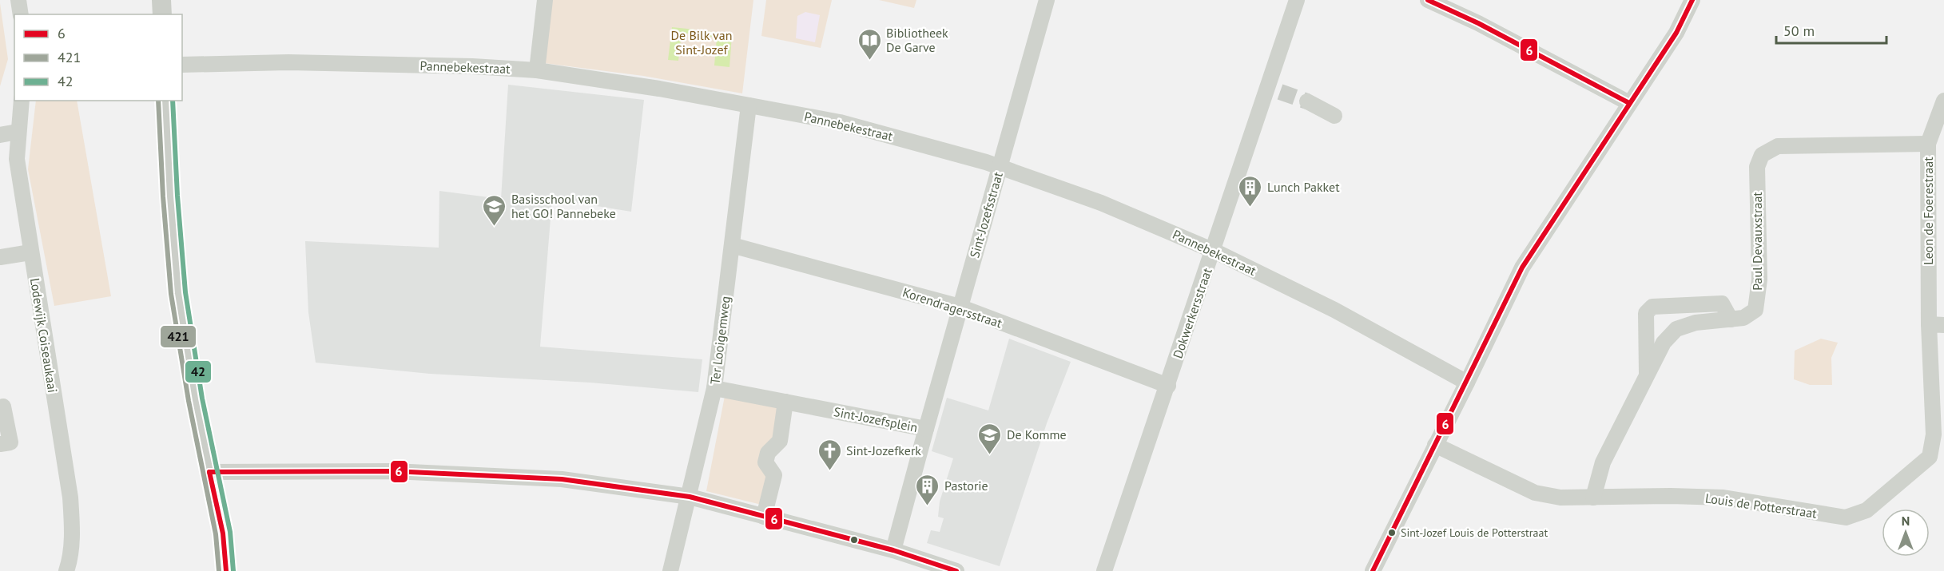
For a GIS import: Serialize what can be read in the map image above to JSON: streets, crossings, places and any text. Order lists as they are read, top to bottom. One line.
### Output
{"streets":{"street":["Pannebekestraat","Leon de Foerestraat","Sint-Jozefsstraat","Paul Devauxstraat","Korendragersstraat","Dokwerkersstraat","Lodewijk Coiseaukaai","Ter Looigemweg","Sint-Jozefsplein","Louis de Potterstraat"]},"crossings":[["Pannebekestraat","Sint-Jozefsstraat"],["Pannebekestraat","Dokwerkersstraat"],["Pannebekestraat","Ter Looigemweg"],["Leon de Foerestraat","Paul Devauxstraat"],["Leon de Foerestraat","Louis de Potterstraat"],["Sint-Jozefsstraat","Korendragersstraat"],["Sint-Jozefsstraat","Sint-Jozefsplein"],["Paul Devauxstraat","Louis de Potterstraat"],["Korendragersstraat","Dokwerkersstraat"],["Korendragersstraat","Ter Looigemweg"],["Ter Looigemweg","Sint-Jozefsplein"]],"parks":["De Bilk van Sint-Jozef"],"places":{"library":["Bibliotheek De Garve"],"building":["Lunch Pakket","Pastorie"],"school or university":["Basisschool van het GO! Pannebeke","De Komme"],"church":["Sint-Jozefkerk"],"other":["Sint-Jozef Louis de Potterstraat"]},"lines":["transit line 6","transit line 421","transit line 42"],"legend":["6","421","42"],"scale_bar":"50 m","north":"top"}
